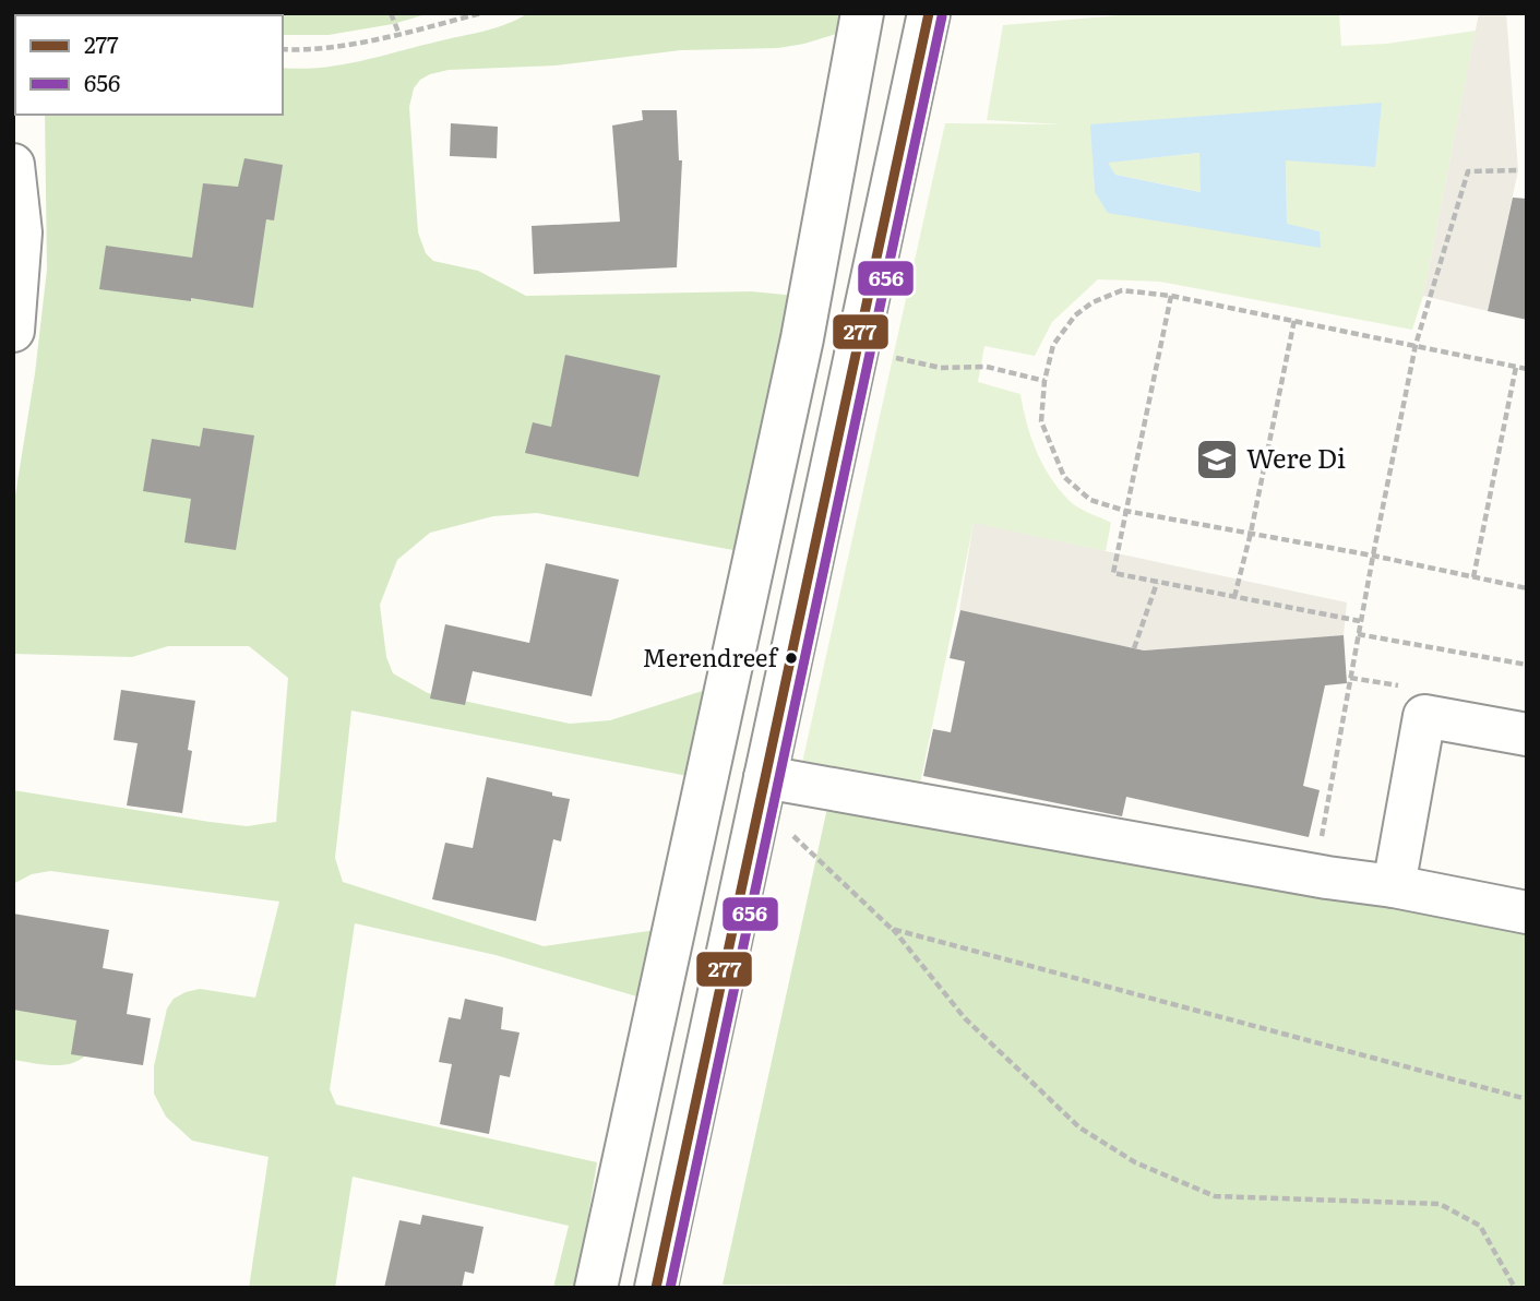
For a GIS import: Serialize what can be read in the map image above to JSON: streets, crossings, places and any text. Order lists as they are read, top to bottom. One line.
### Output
{"places":{"school or university":["Were Di"],"other":["Merendreef"]},"lines":["transit line 277","transit line 656"],"legend":["277","656"]}
